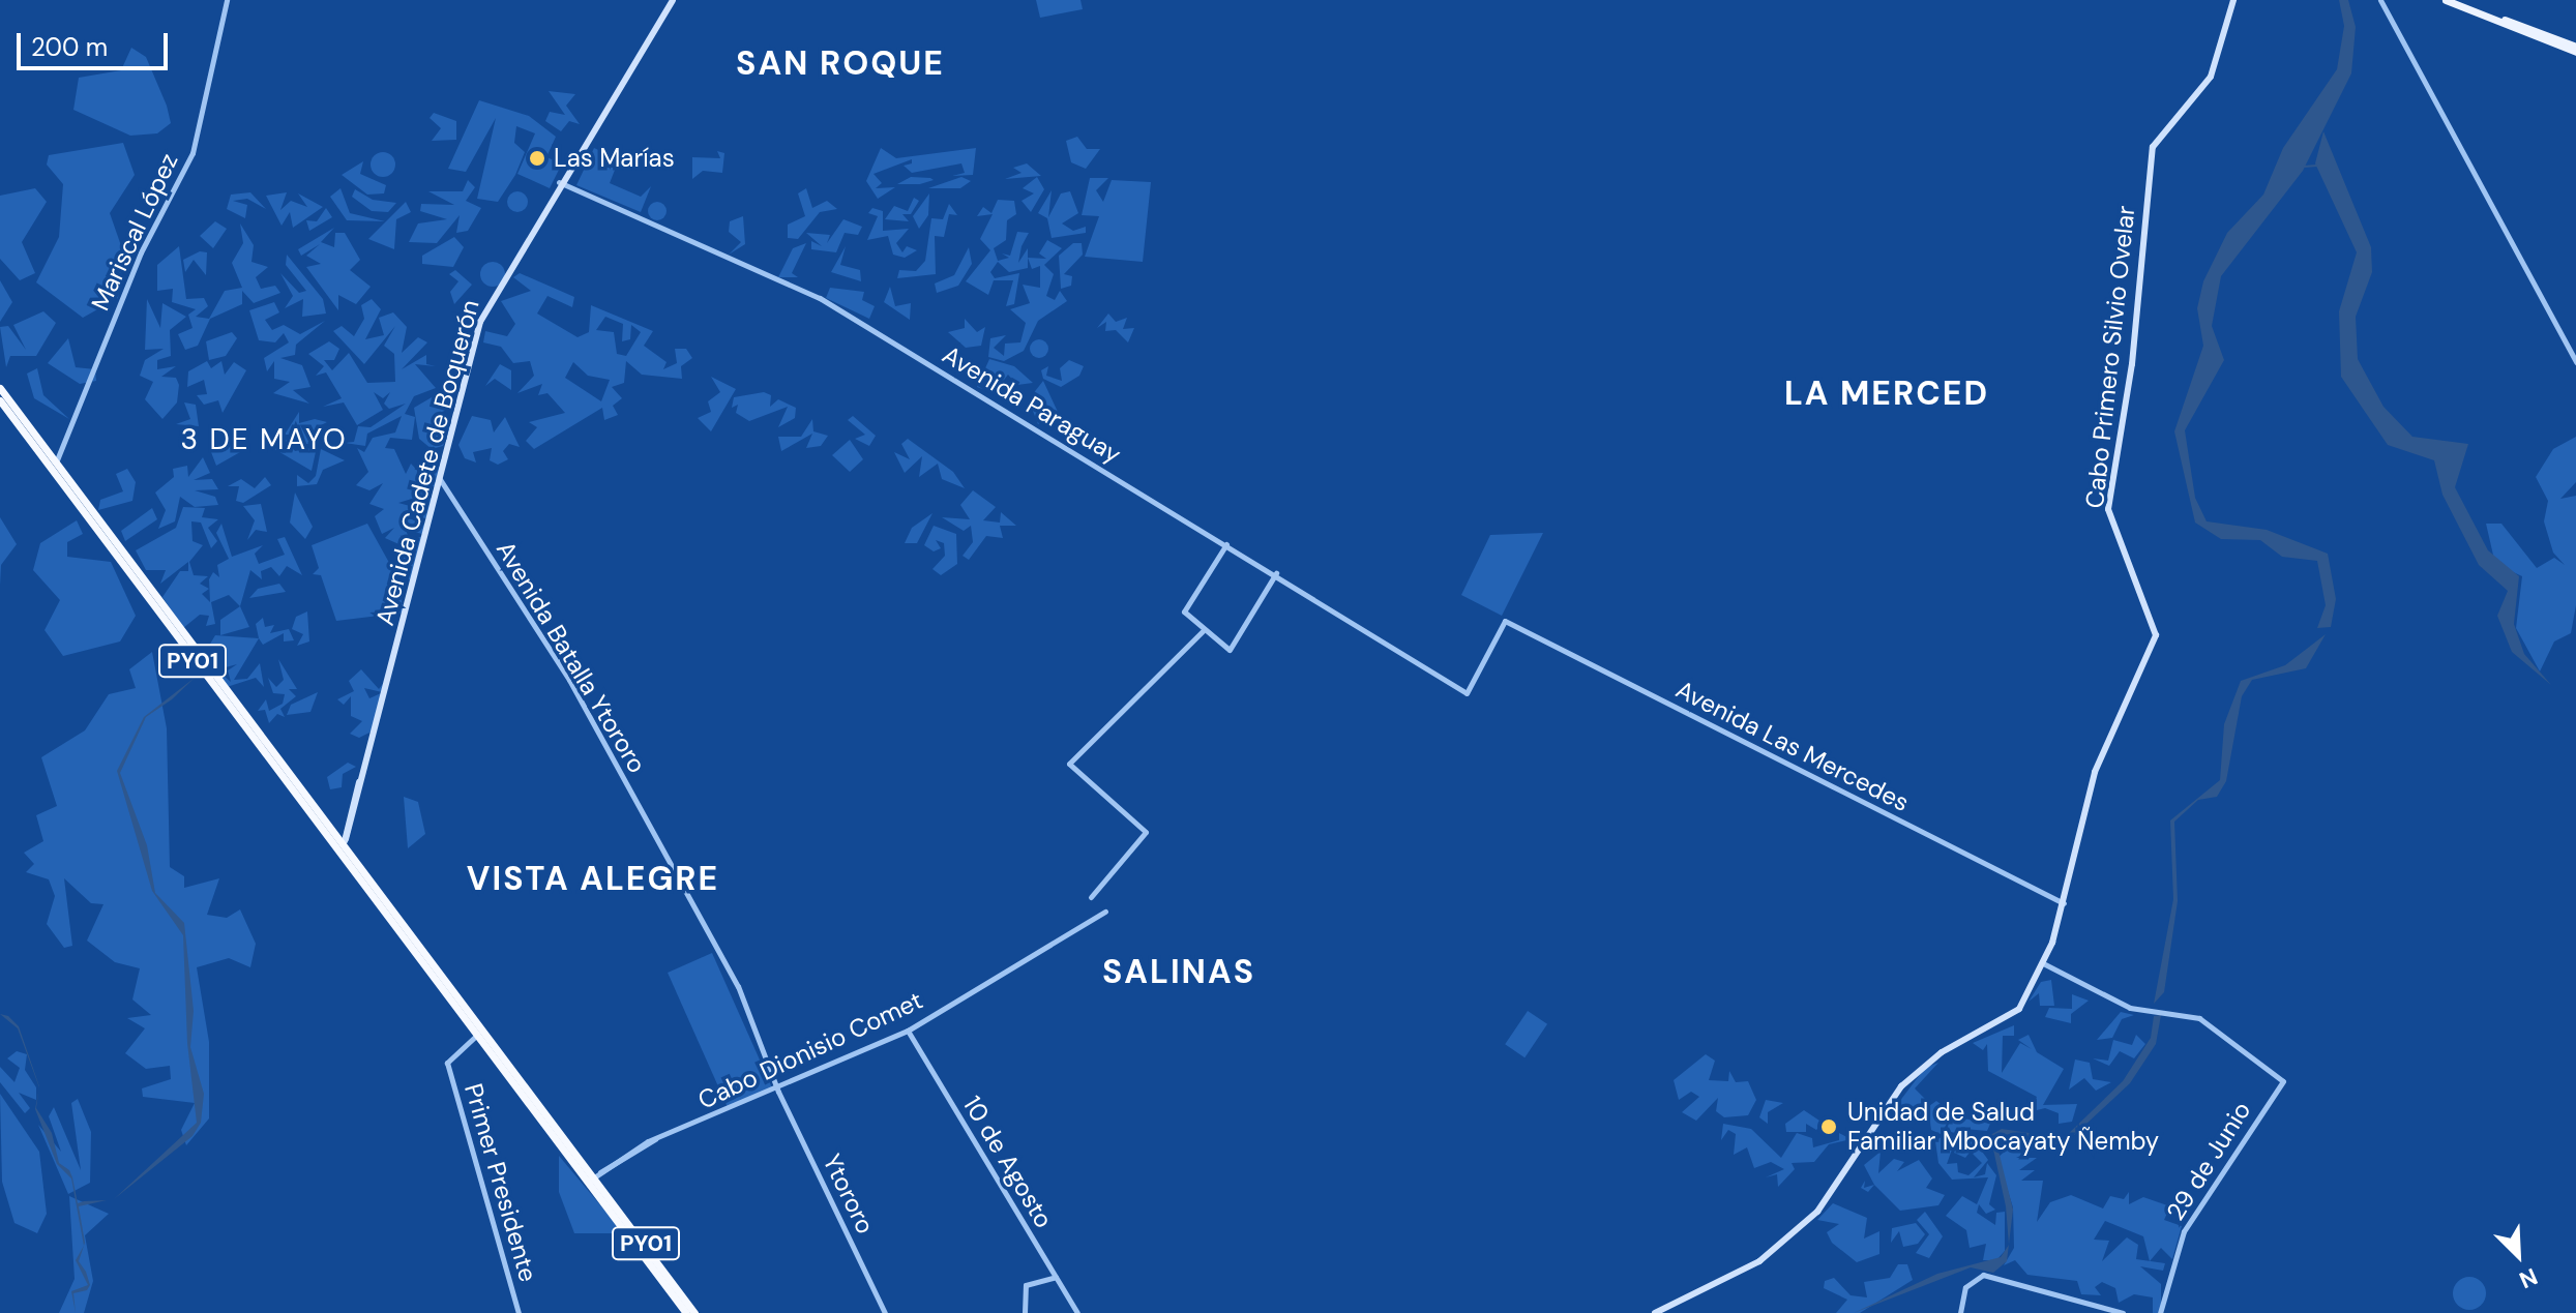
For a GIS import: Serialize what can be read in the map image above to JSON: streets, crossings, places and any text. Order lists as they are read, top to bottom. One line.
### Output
{"streets":{"highway":["PY01"],"main road":["Cabo Primero Silvio Ovelar","Avenida Cadete de Boquerón"],"street":["Mariscal López","Avenida Paraguay","Avenida Batalla Ytororo","Avenida Las Mercedes","Cabo Dionisio Comet","29 de Junio","10 de Agosto","Primer Presidente","Ytororo"]},"crossings":[["Mariscal López","PY01"],["Cabo Primero Silvio Ovelar","Avenida Las Mercedes"],["Cabo Primero Silvio Ovelar","29 de Junio"],["Avenida Paraguay","Avenida Cadete de Boquerón"],["Avenida Paraguay","Avenida Las Mercedes"],["Avenida Cadete de Boquerón","Avenida Batalla Ytororo"],["Avenida Cadete de Boquerón","PY01"],["Avenida Batalla Ytororo","Cabo Dionisio Comet"],["Avenida Batalla Ytororo","Ytororo"],["PY01","Cabo Dionisio Comet"],["PY01","Primer Presidente"],["Cabo Dionisio Comet","10 de Agosto"],["Cabo Dionisio Comet","Ytororo"]],"districts":["SAN ROQUE","LA MERCED","3 DE MAYO","VISTA ALEGRE","SALINAS"],"places":["Las Marías","Unidad de Salud Familiar Mbocayaty Ñemby"],"scale_bar":"200 m","north":"bottom right"}
